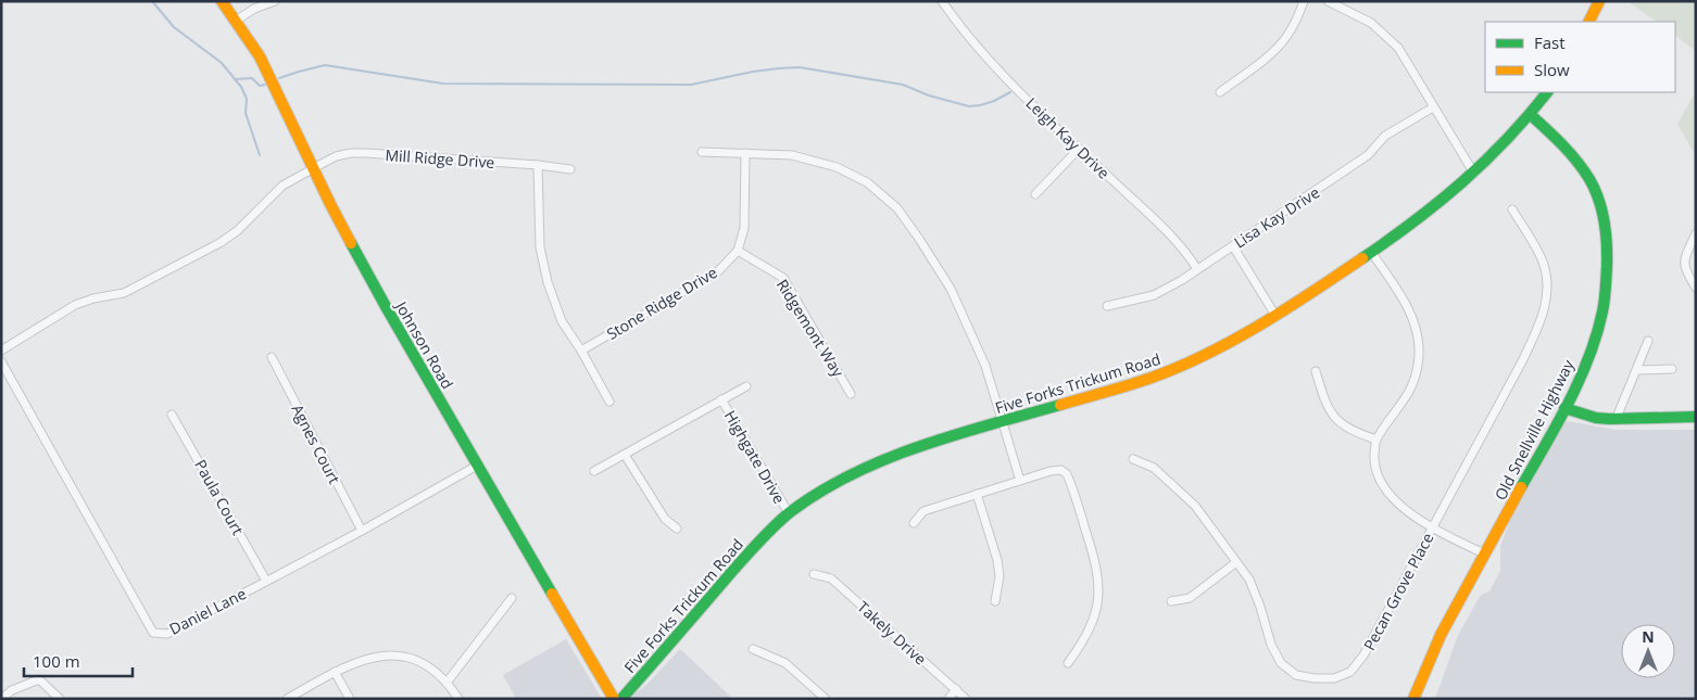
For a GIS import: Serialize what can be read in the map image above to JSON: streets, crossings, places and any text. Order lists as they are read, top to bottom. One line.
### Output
{"streets":{"street":["Leigh Kay Drive","Mill Ridge Drive","Lisa Kay Drive","Stone Ridge Drive","Ridgemont Way","Johnson Road","Five Forks Trickum Road","Old Snellville Highway","Agnes Court","Highgate Drive","Paula Court","Pecan Grove Place","Daniel Lane","Takely Drive"]},"crossings":[["Leigh Kay Drive","Lisa Kay Drive"],["Mill Ridge Drive","Johnson Road"],["Stone Ridge Drive","Ridgemont Way"],["Johnson Road","Daniel Lane"],["Five Forks Trickum Road","Old Snellville Highway"],["Five Forks Trickum Road","Highgate Drive"],["Agnes Court","Daniel Lane"],["Paula Court","Daniel Lane"]],"legend":["Fast","Slow"],"scale_bar":"100 m","north":"top"}
